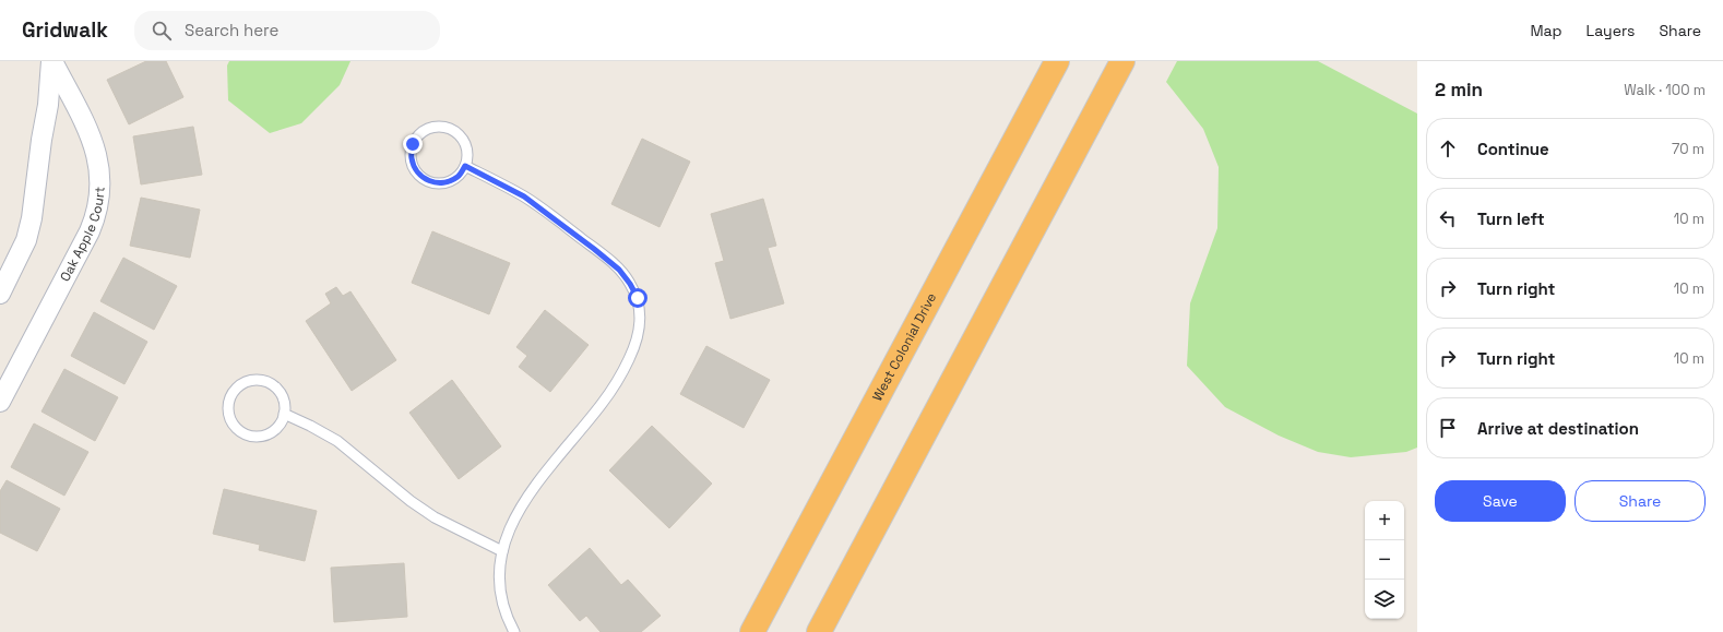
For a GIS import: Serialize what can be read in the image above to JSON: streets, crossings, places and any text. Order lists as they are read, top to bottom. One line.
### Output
{"streets":{"highway":["West Colonial Drive"],"street":["Oak Apple Court"]},"page":{"header":"Gridwalk","search":"Search here","nav":["Map","Layers","Share"],"heading":["2 min","Walk · 100 m"],"list":[["Continue","70 m"],["Turn left","10 m"],["Turn right","10 m"],["Turn right","10 m"],"Arrive at destination"],"buttons":["Save","Share"],"map_buttons":["+","−"]}}
